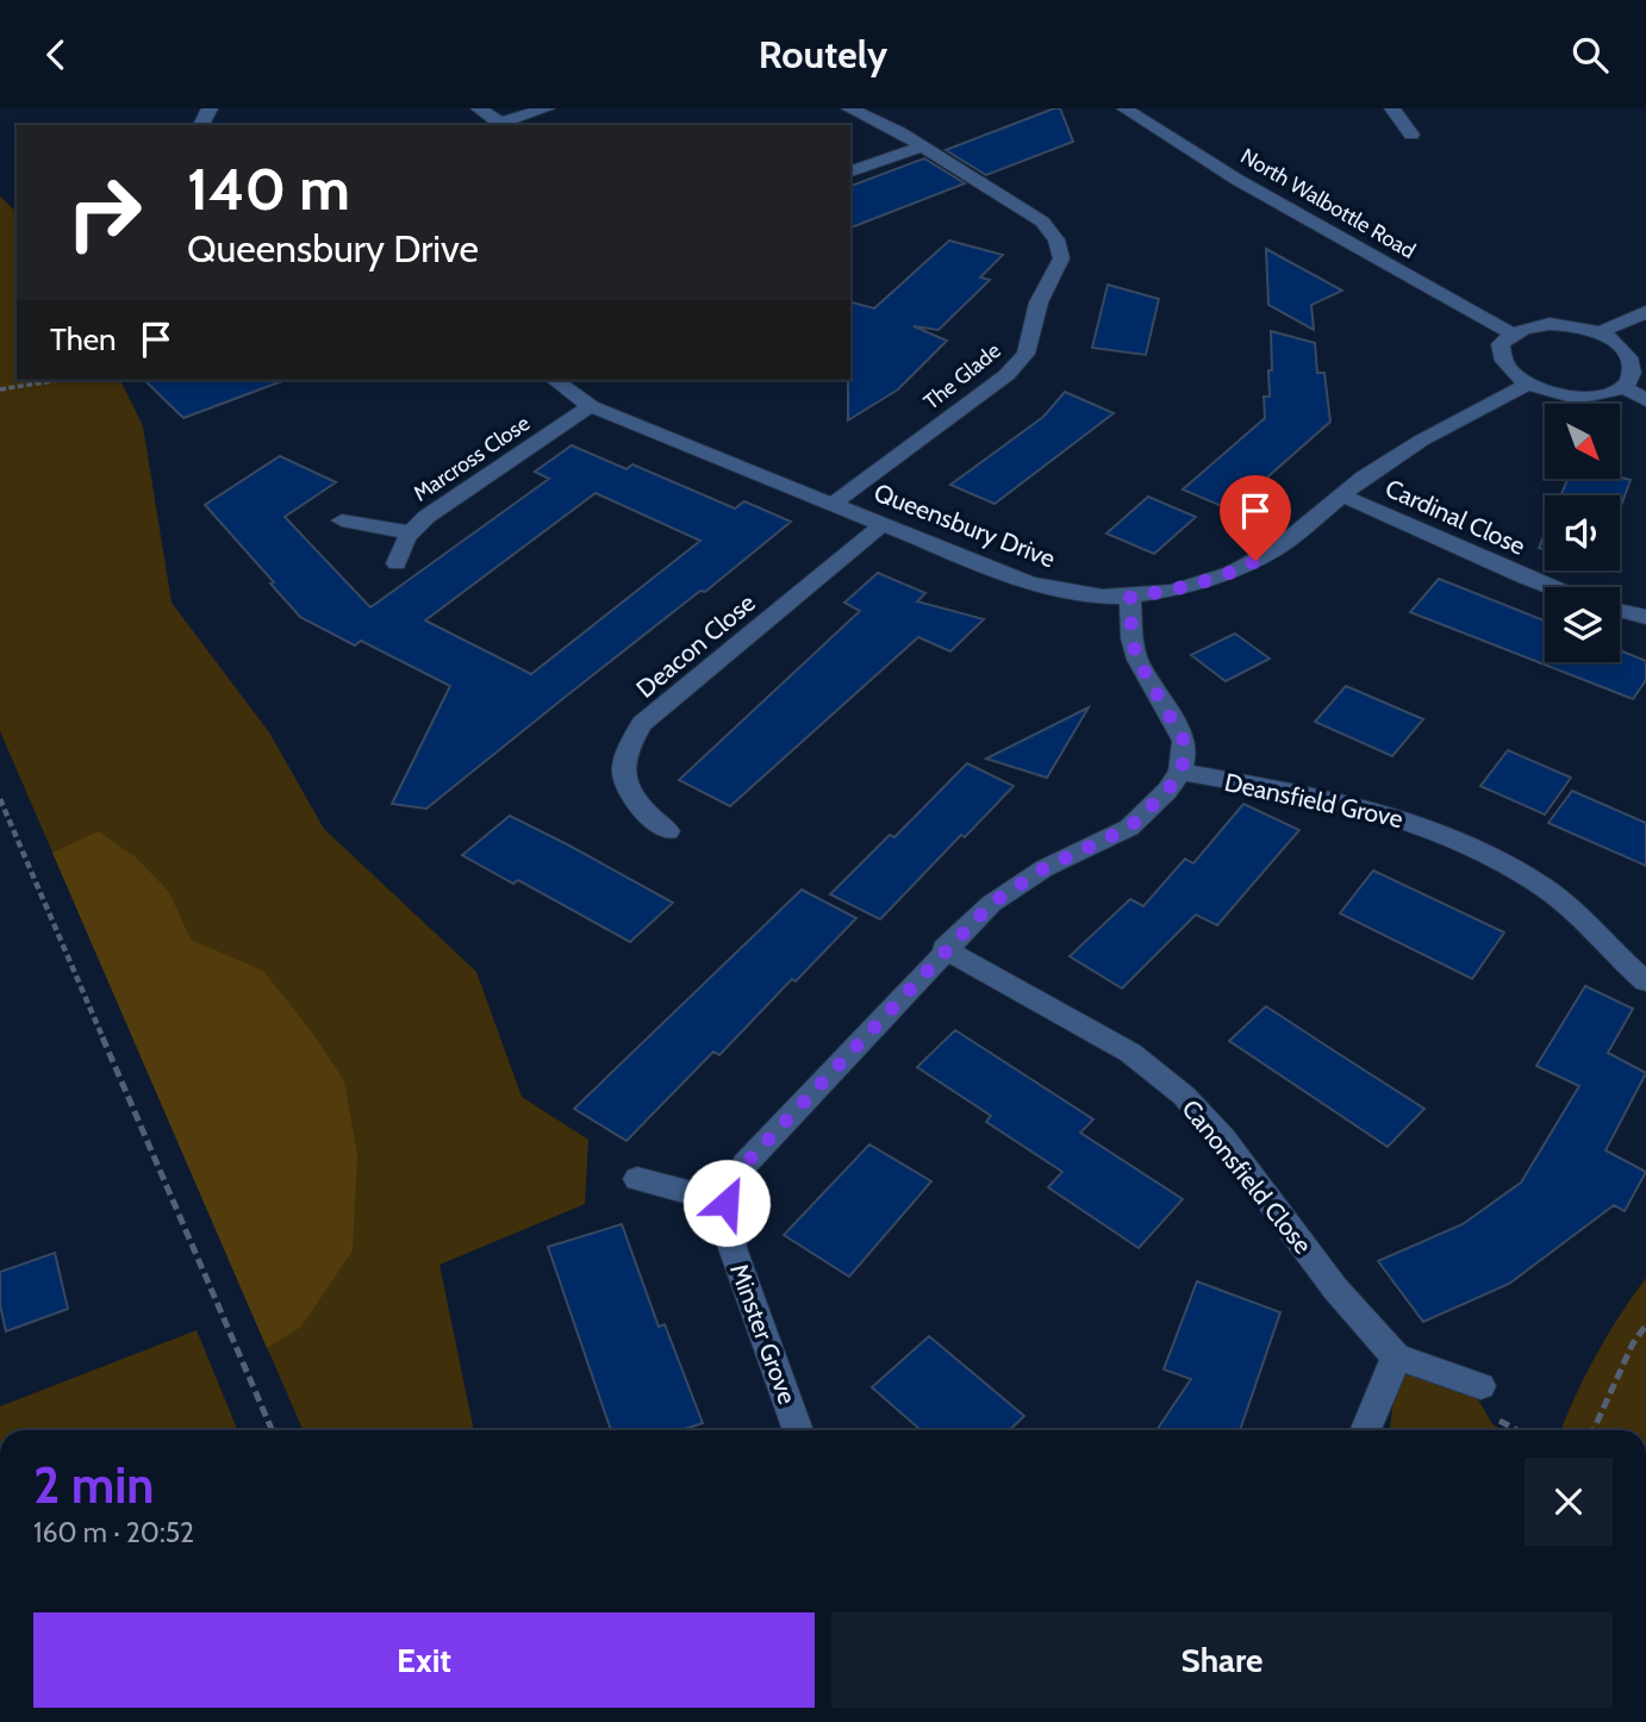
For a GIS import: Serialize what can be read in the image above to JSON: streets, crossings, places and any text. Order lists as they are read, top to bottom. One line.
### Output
{"streets":{"street":["North Walbottle Road","The Glade","Marcross Close","Cardinal Close","Queensbury Drive","Deacon Close","Deansfield Grove","Canonsfield Close","Minster Grove"]},"crossings":[["The Glade","Queensbury Drive"],["Marcross Close","Queensbury Drive"],["Cardinal Close","Queensbury Drive"],["Queensbury Drive","Deacon Close"]],"north":"bottom right","page":{"header":"Routely","turn":["140 m","Queensbury Drive"],"then":"Then","heading":["2 min","160 m · 20:52"],"buttons":["Exit","Share"]}}
